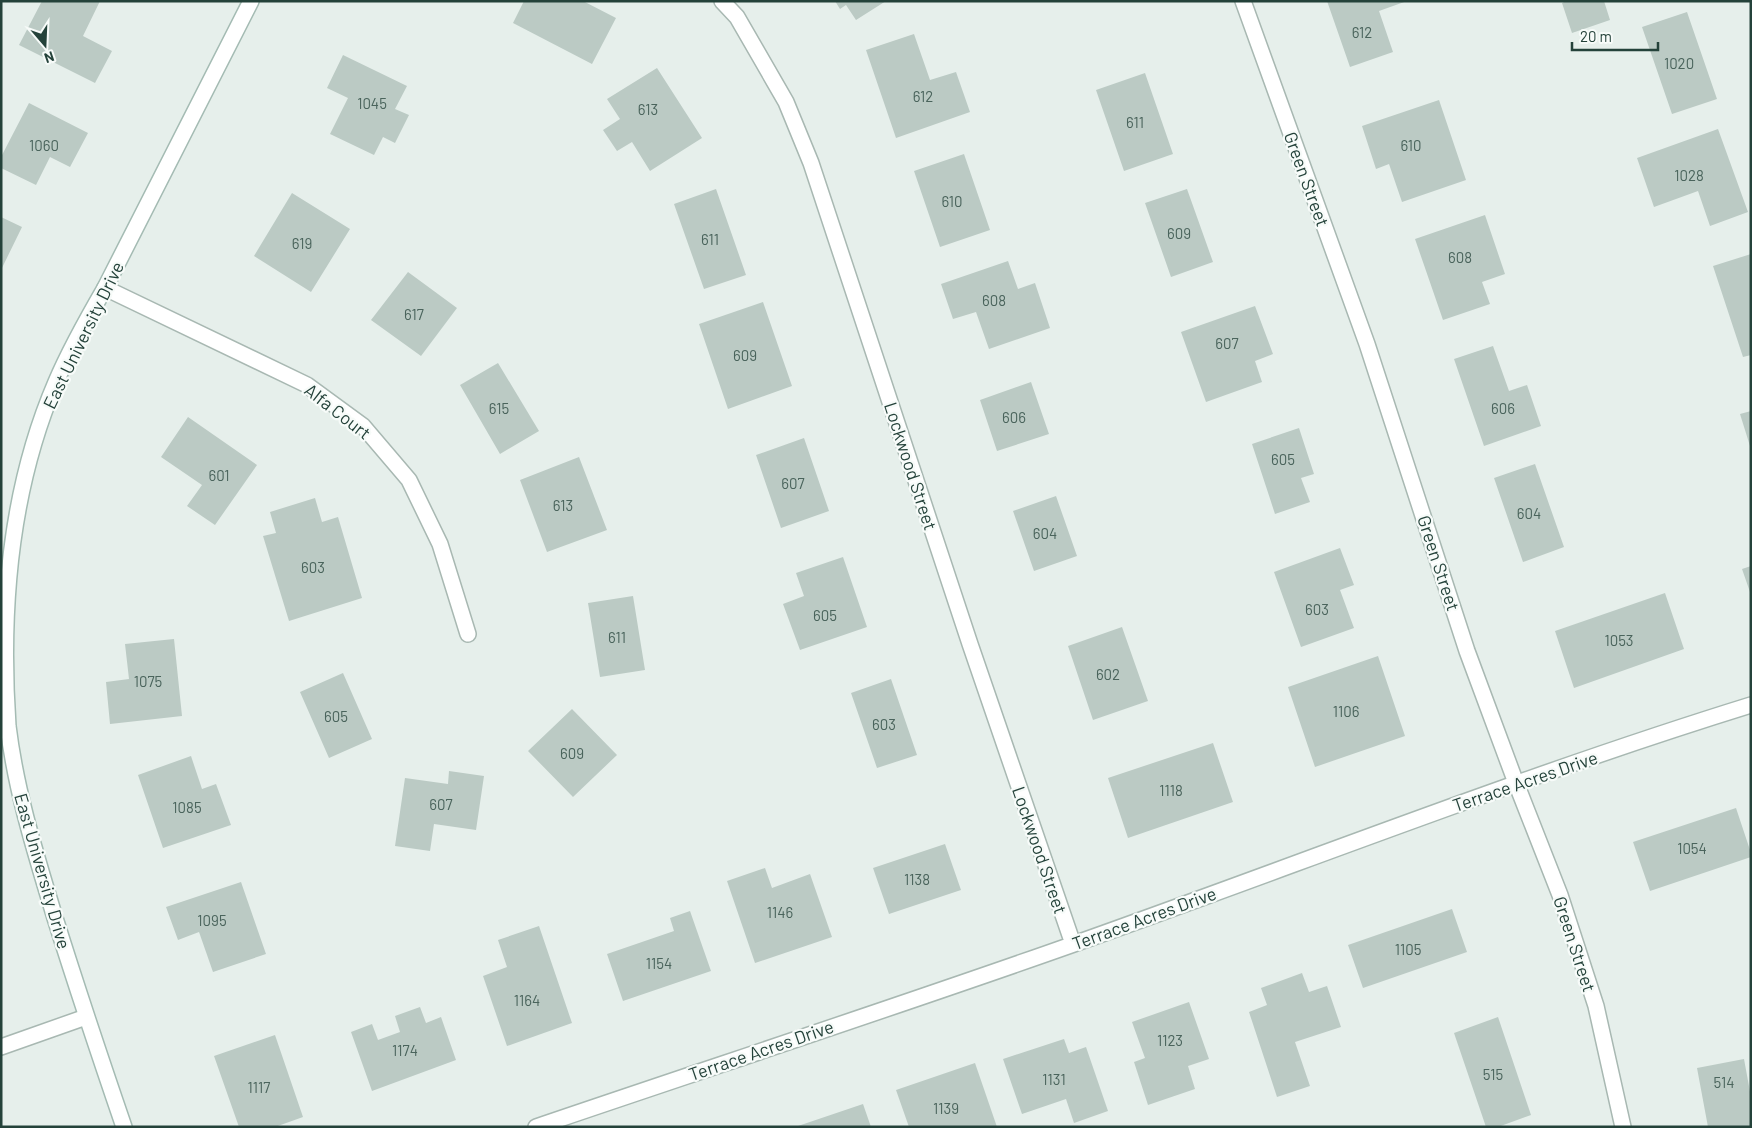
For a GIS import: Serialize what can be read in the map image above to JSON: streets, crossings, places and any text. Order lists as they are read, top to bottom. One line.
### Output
{"streets":{"street":["Green Street","East University Drive","Alfa Court","Lockwood Street","Terrace Acres Drive"]},"crossings":[["Green Street","Terrace Acres Drive"],["East University Drive","Alfa Court"],["Lockwood Street","Terrace Acres Drive"]],"house_numbers":["612","1020","612","1045","613","611","1060","610","1028","610","609","611","619","608","608","617","607","609","615","606","606","605","601","607","613","604","604","603","603","605","611","1053","602","1075","1106","605","603","609","1118","607","1085","1054","1138","1146","1095","1105","1154","1164","1123","1174","515","1131","514","1117","1139"],"scale_bar":"20 m","north":"bottom"}
